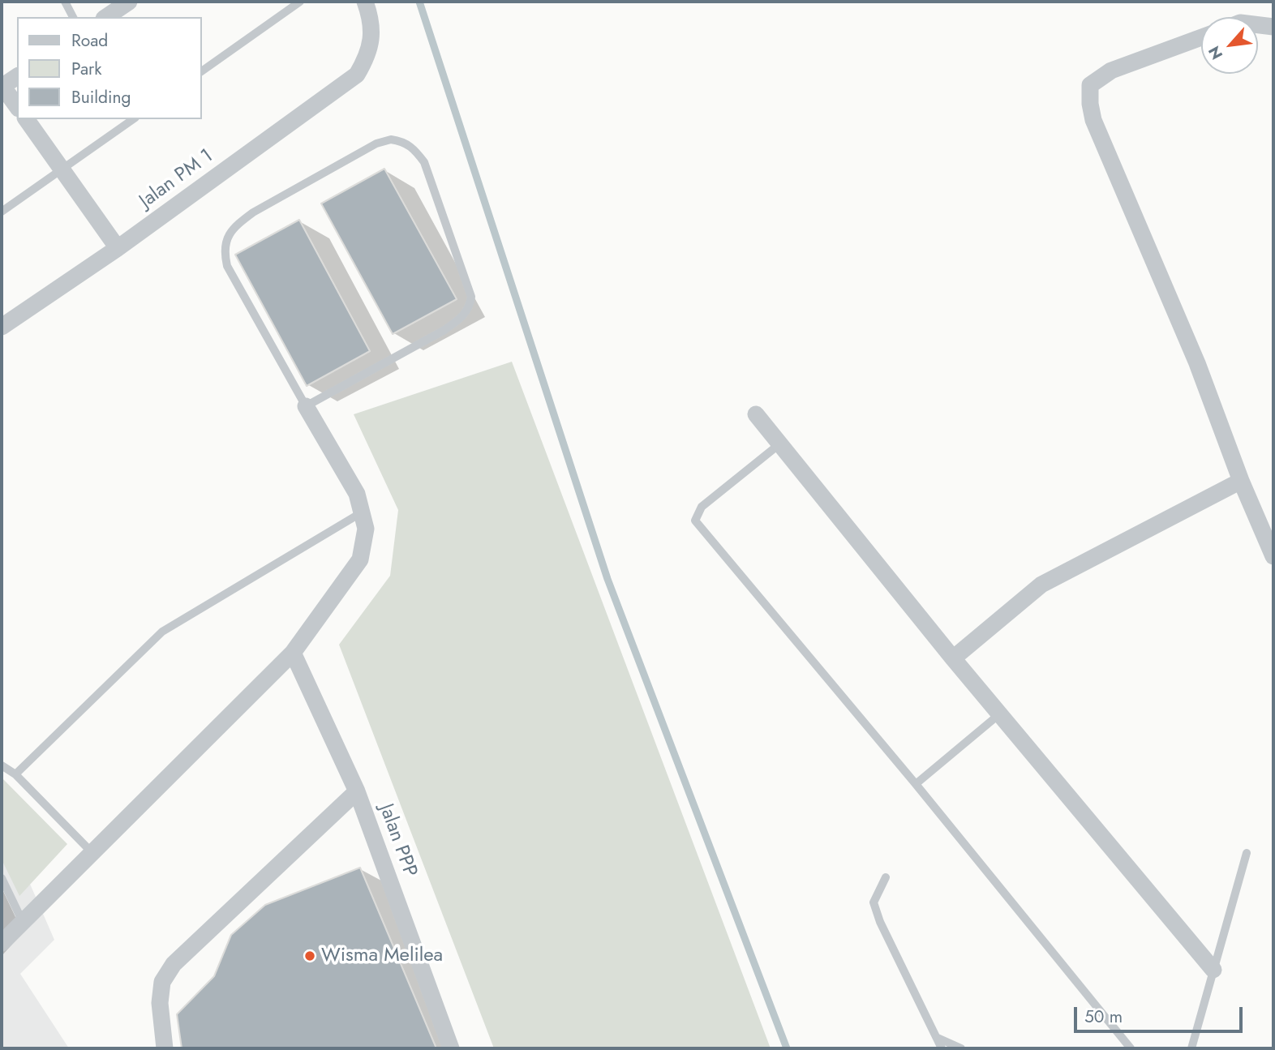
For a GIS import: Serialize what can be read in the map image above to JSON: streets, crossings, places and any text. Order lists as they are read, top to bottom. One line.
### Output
{"streets":{"street":["Jalan PM 1","Jalan PPP"]},"places":["Wisma Melilea"],"legend":["Road","Park","Building"],"scale_bar":"50 m","north":"bottom left"}
